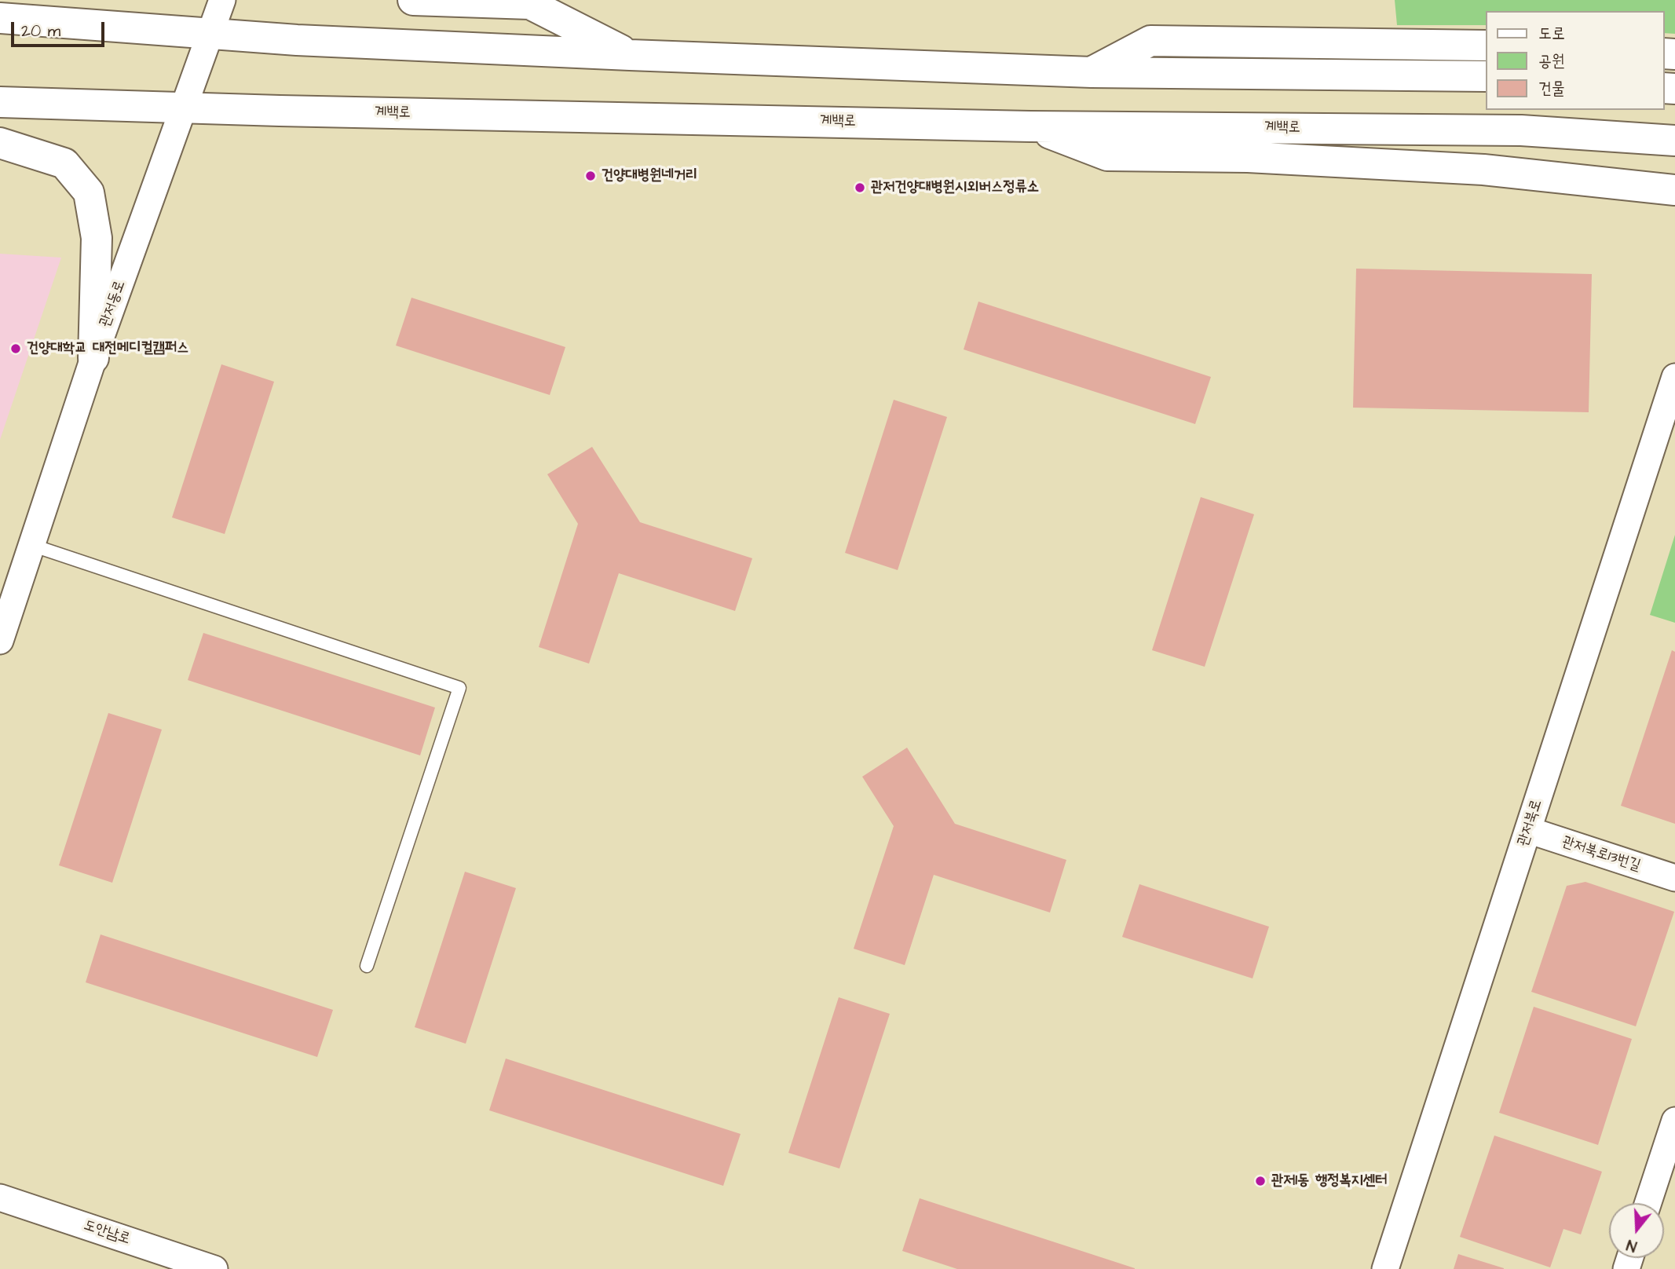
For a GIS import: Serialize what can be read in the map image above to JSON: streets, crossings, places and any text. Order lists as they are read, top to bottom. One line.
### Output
{"streets":{"main road":["계백로"],"street":["관저동로","관저북로","관저북로13번길","도안남로"]},"crossings":[["계백로","관저동로"],["관저북로","관저북로13번길"]],"places":["건양대병원네거리","관저건양대병원시외버스정류소","건양대학교 대전메디컬캠퍼스","관저1동 행정복지센터"],"legend":["도로","공원","건물"],"scale_bar":"20 m","north":"bottom"}
